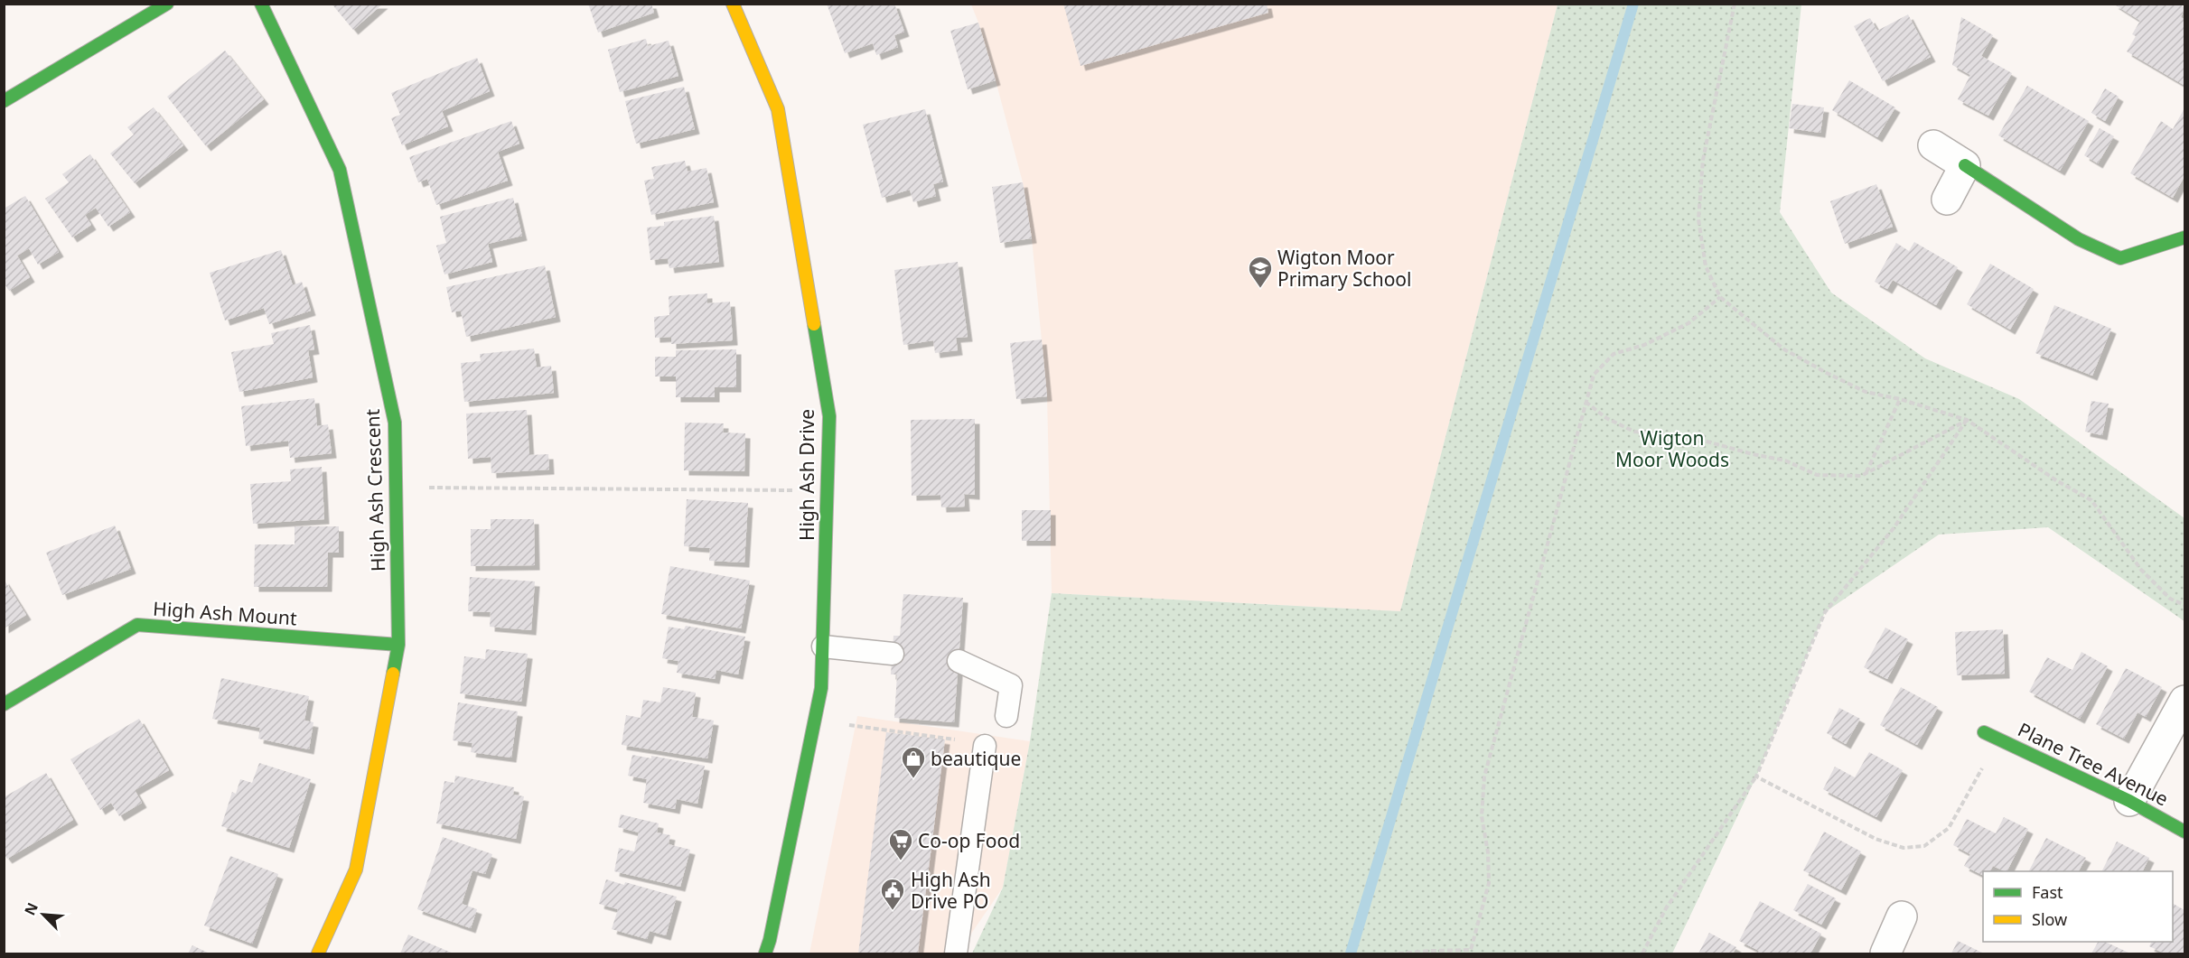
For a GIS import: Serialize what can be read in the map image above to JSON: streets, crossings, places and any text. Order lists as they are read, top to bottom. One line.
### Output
{"streets":{"street":["High Ash Drive","High Ash Crescent","High Ash Mount","Plane Tree Avenue"]},"crossings":[["High Ash Crescent","High Ash Mount"]],"parks":["Wigton Moor Woods"],"places":{"school or university":["Wigton Moor Primary School"],"shop":["beautique"],"supermarket":["Co-op Food"],"public building":["High Ash Drive PO"]},"legend":["Fast","Slow"],"north":"top left"}
